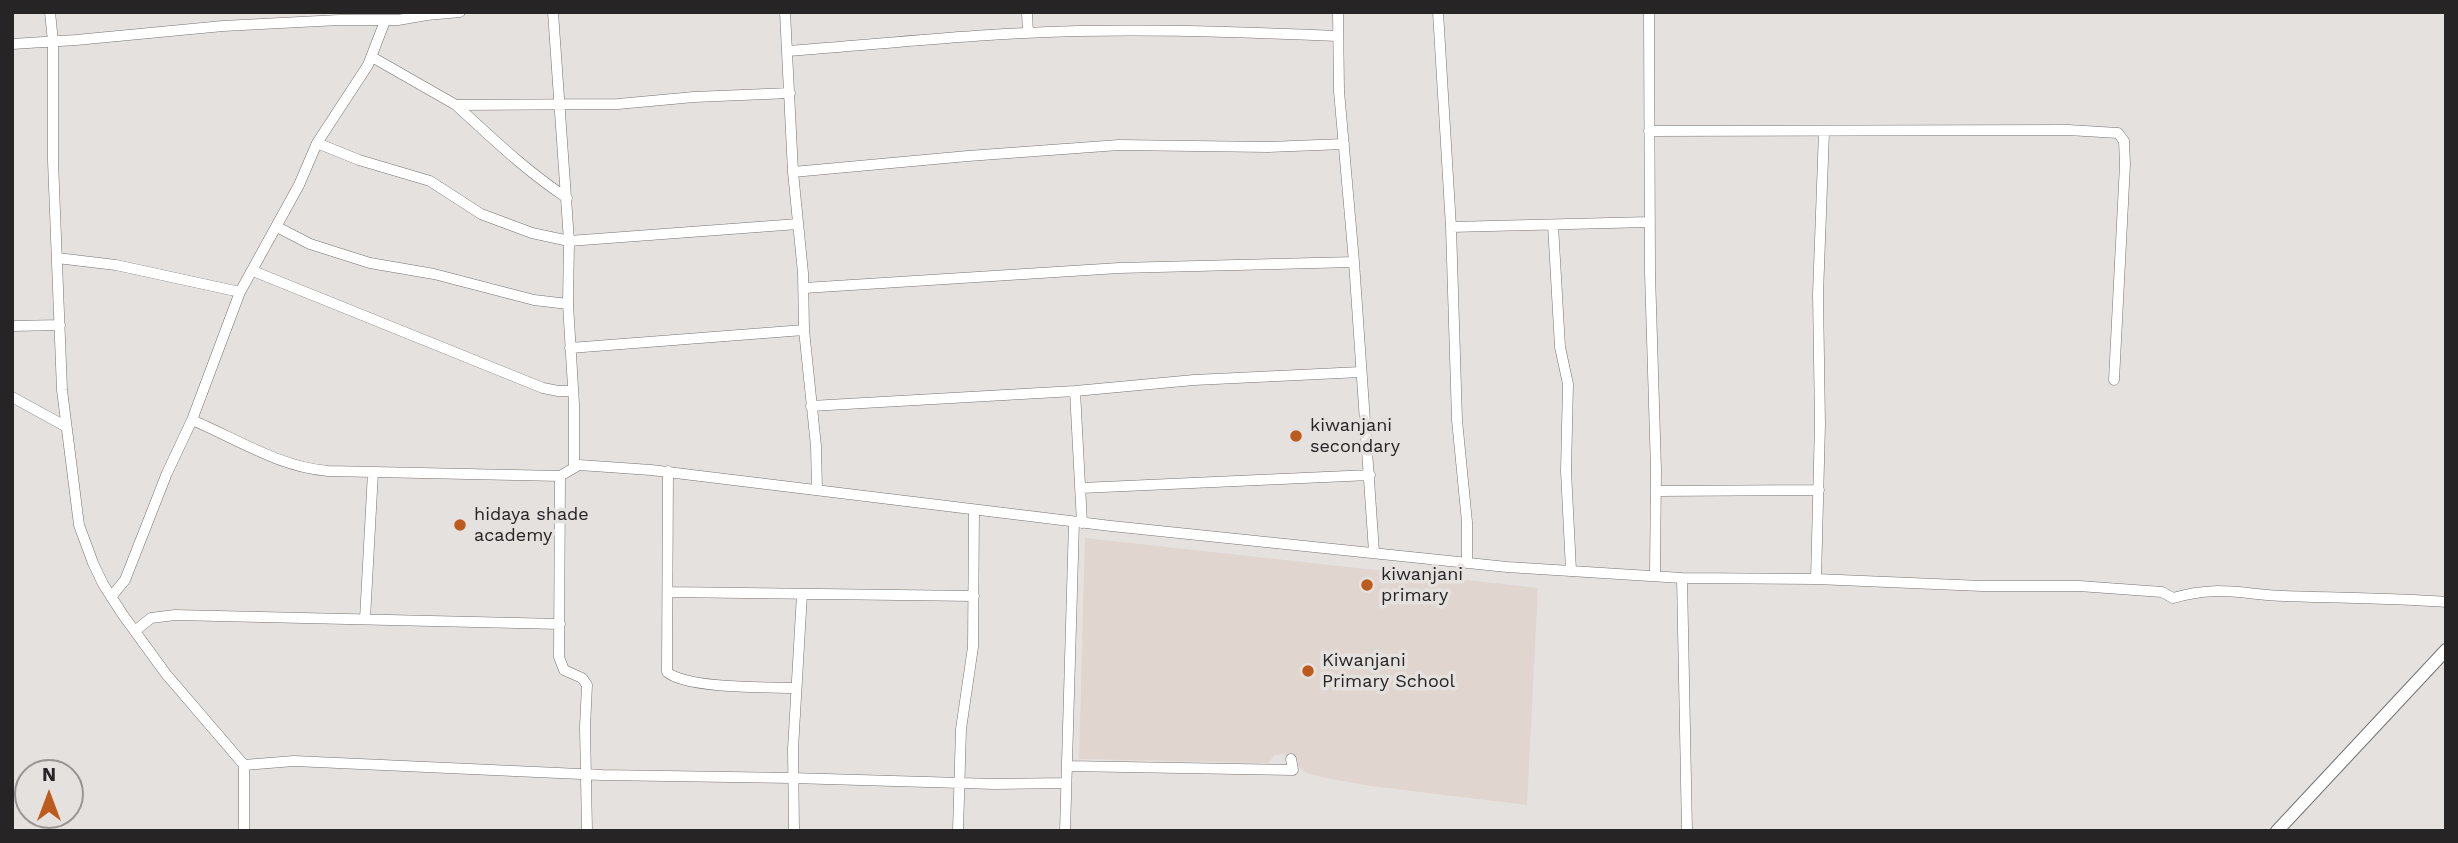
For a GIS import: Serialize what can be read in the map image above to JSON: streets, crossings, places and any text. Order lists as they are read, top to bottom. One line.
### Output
{"places":["kiwanjani secondary","hidaya shade academy","kiwanjani primary","Kiwanjani Primary School"],"north":"top"}
